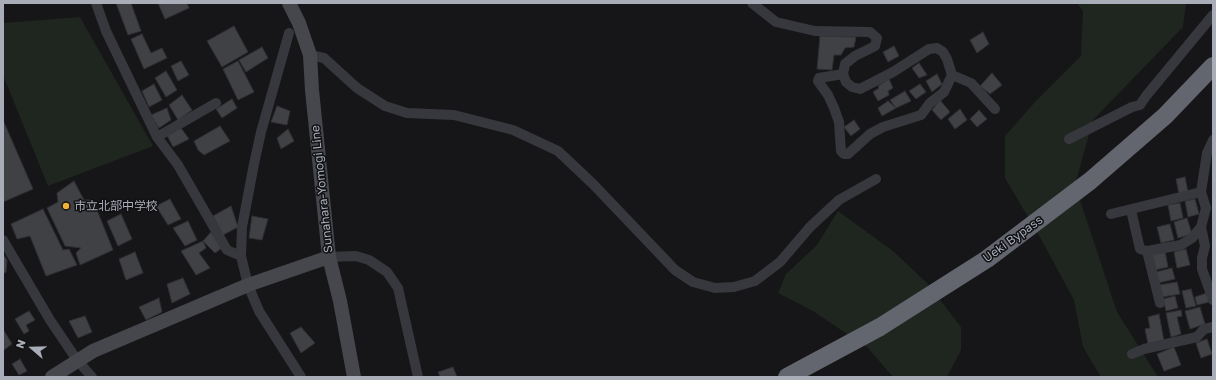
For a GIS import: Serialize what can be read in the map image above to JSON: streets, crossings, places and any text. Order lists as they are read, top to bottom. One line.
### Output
{"streets":{"highway":["Ueki Bypass"],"main road":["Sunahara-Yomogi Line"]},"places":["市立北部中学校"],"north":"left"}
